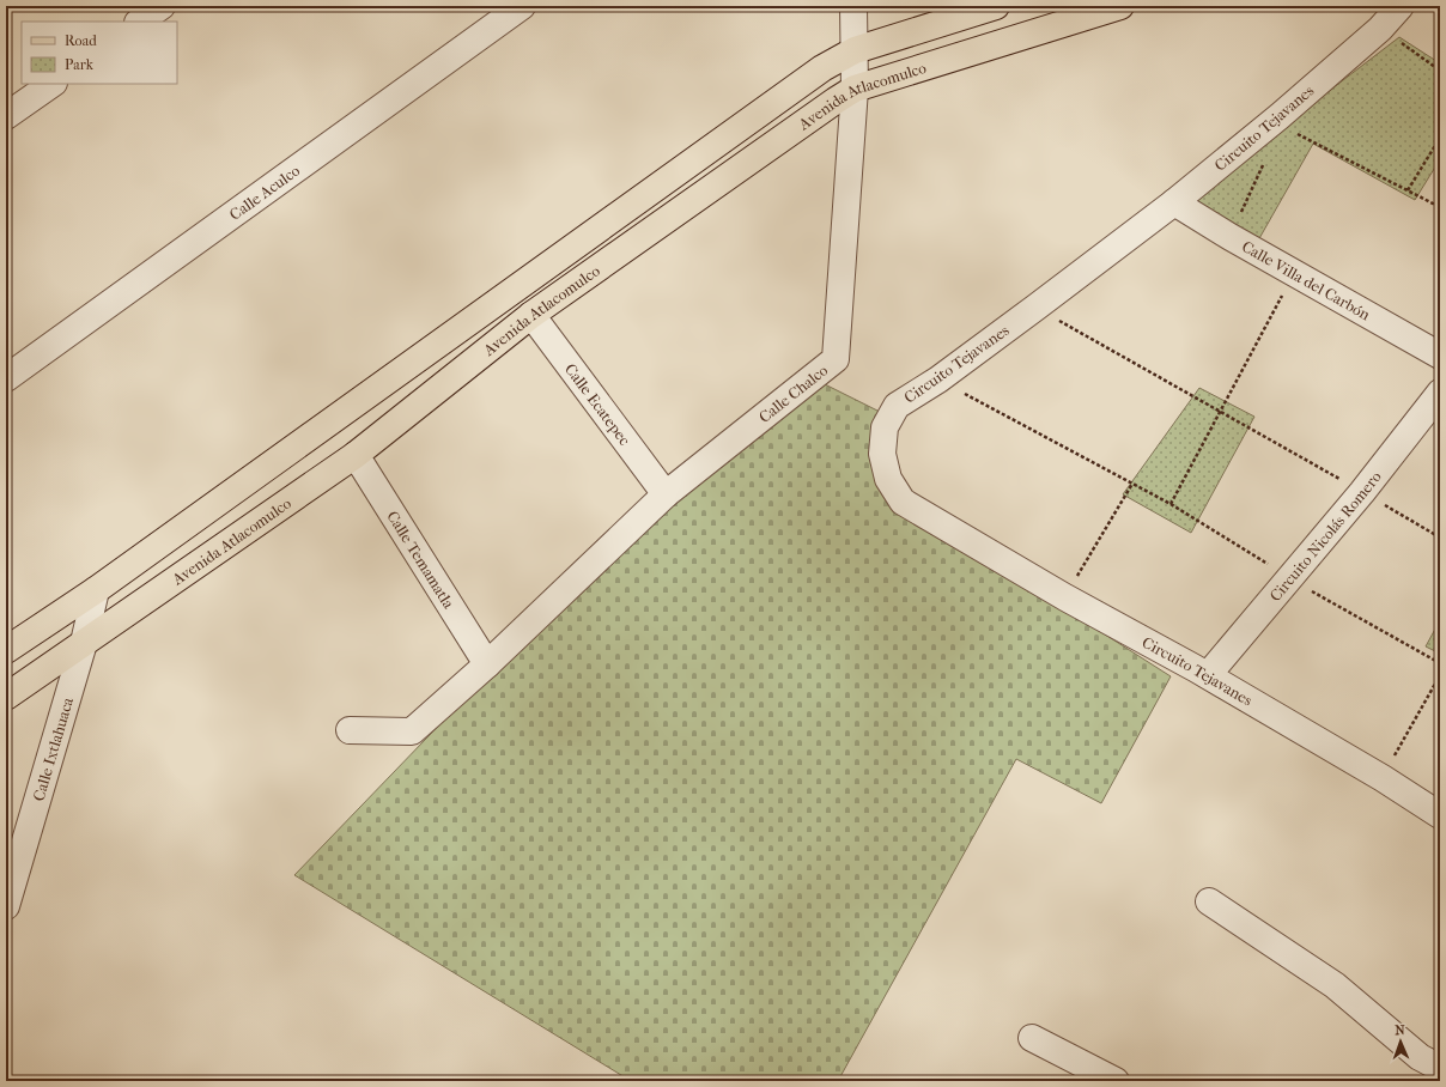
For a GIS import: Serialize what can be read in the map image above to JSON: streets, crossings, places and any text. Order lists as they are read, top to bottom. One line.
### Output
{"streets":{"main road":["Avenida Atlacomulco"],"street":["Circuito Tejavanes","Calle Aculco","Calle Villa del Carbón","Calle Chalco","Calle Ecatepec","Circuito Nicolás Romero","Calle Temamatla","Calle Ixtlahuaca"]},"crossings":[["Avenida Atlacomulco","Calle Chalco"],["Avenida Atlacomulco","Calle Ecatepec"],["Avenida Atlacomulco","Calle Temamatla"],["Avenida Atlacomulco","Calle Ixtlahuaca"],["Circuito Tejavanes","Calle Villa del Carbón"],["Circuito Tejavanes","Circuito Nicolás Romero"],["Calle Chalco","Calle Ecatepec"],["Calle Chalco","Calle Temamatla"]],"legend":["Road","Park"],"north":"top"}
